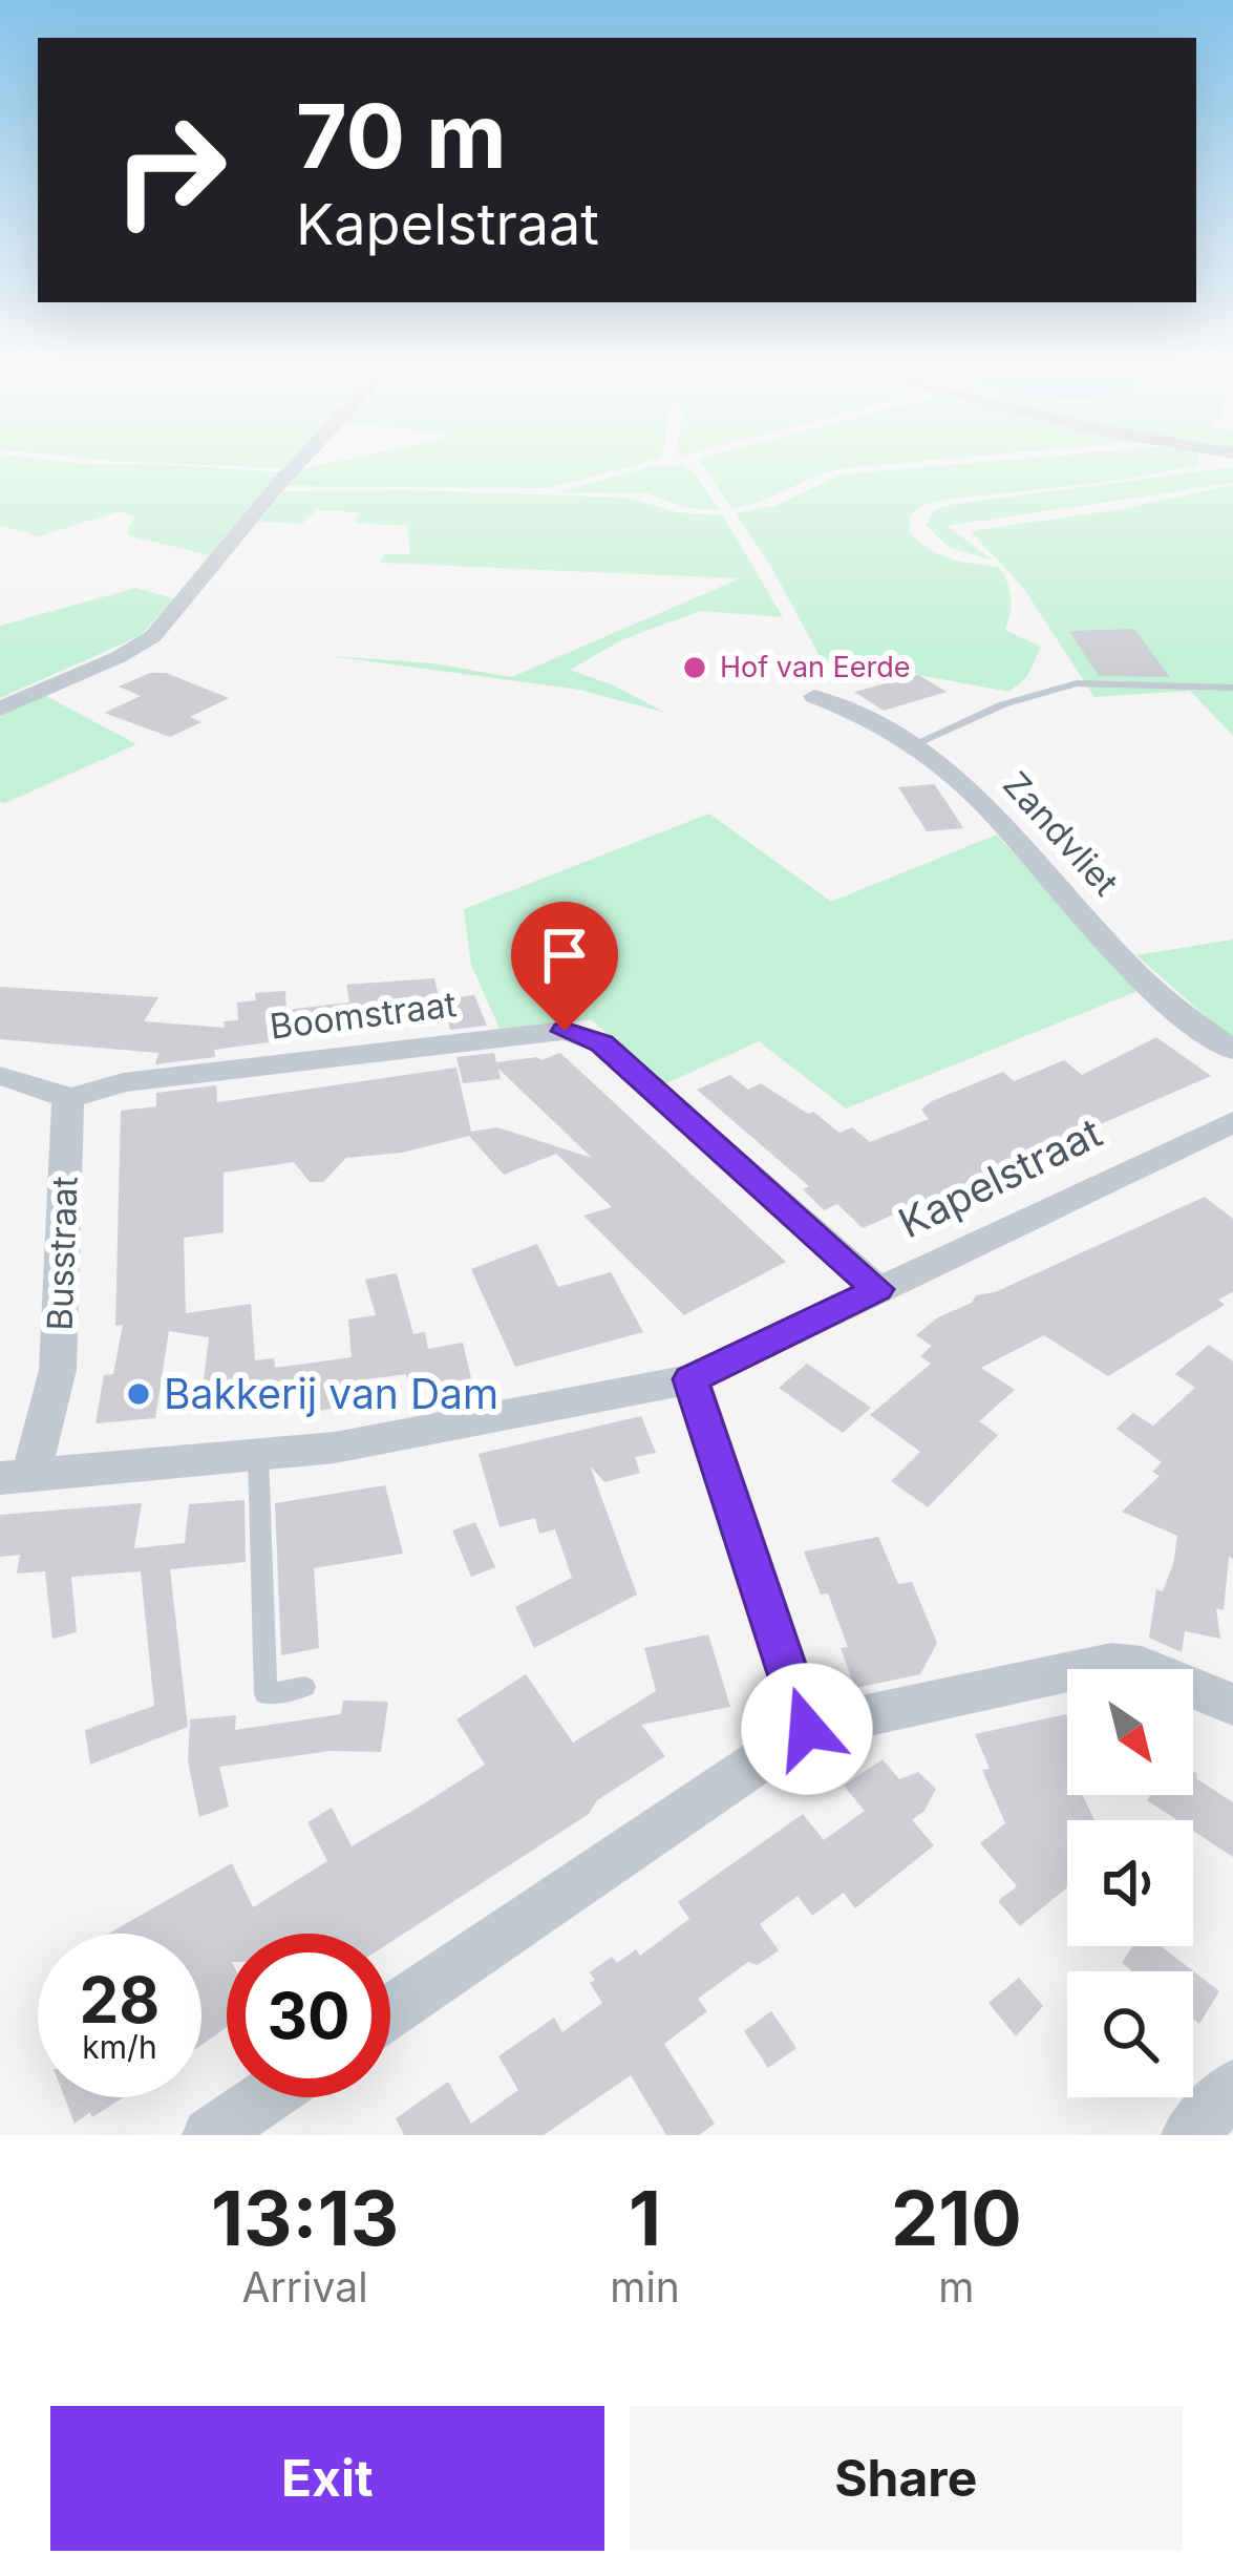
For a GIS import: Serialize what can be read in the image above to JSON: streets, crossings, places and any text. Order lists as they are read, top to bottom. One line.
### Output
{"streets":{"street":["Zandvliet","Boomstraat","Kapelstraat","Busstraat"]},"crossings":[["Boomstraat","Kapelstraat"],["Boomstraat","Busstraat"],["Kapelstraat","Busstraat"]],"places":["Hof van Eerde","Bakkerij van Dam"],"north":"bottom right","page":{"turn":["70 m","Kapelstraat"],"speed":"28 km/h","limit":"30","eta":["13:13","Arrival","1","min","210","m"],"buttons":["Exit","Share"]}}
